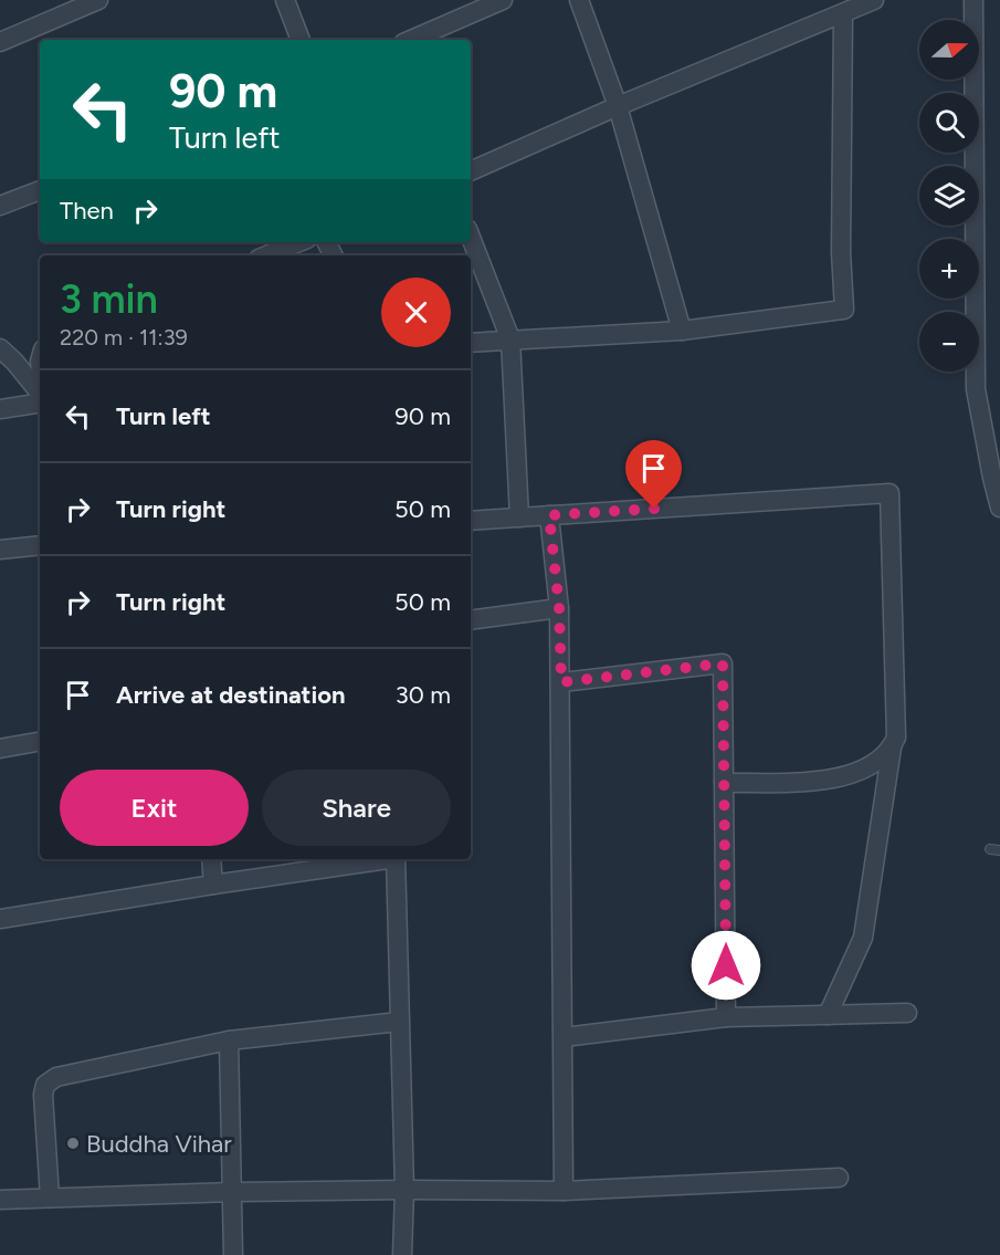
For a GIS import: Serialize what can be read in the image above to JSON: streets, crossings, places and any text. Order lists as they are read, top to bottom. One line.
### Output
{"places":["Buddha Vihar"],"north":"right","page":{"map_buttons":["+","−"],"turn":["90 m","Turn left"],"then":"Then","heading":["3 min","220 m · 11:39"],"list":[{"name":"Turn left","value":"90 m"},{"name":"Turn right","value":"50 m"},{"name":"Turn right","value":"50 m"},{"name":"Arrive at destination","value":"30 m"}],"buttons":["Exit","Share"]}}
